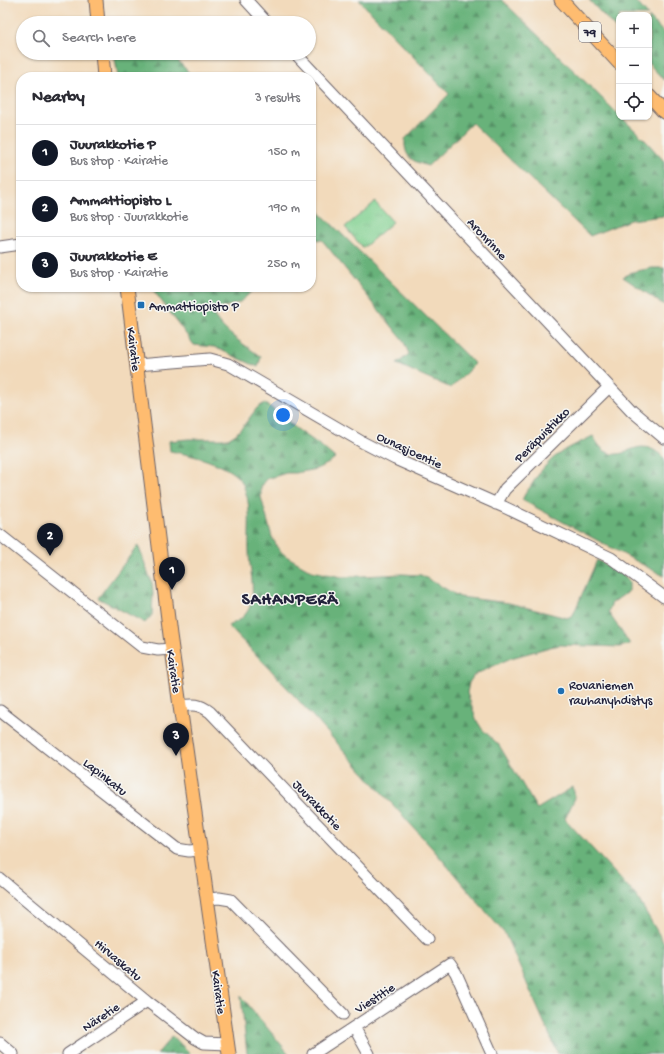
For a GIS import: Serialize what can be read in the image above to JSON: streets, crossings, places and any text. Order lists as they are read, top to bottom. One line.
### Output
{"streets":{"main road":["79","Kairatie"],"street":["Aronrinne","Peräpuistikko","Ounasjoentie","Lapinkatu","Juurakkotie","Hirvaskatu","Viestitie","Näretie"]},"crossings":[["Aronrinne","Peräpuistikko"],["Kairatie","Ounasjoentie"],["Kairatie","Lapinkatu"],["Kairatie","Juurakkotie"],["Kairatie","Hirvaskatu"],["Peräpuistikko","Ounasjoentie"],["Hirvaskatu","Näretie"]],"districts":["SAHANPERÄ"],"places":{"transit":["Ammattiopisto P"],"other":["Rovaniemen rauhanyhdistys"]},"page":{"map_buttons":["+","−"],"search":"Search here","heading":["Nearby","3 results"],"list":[{"mark":"1","name":"Juurakkotie P","note":"Bus stop · Kairatie","value":"150 m"},{"mark":"2","name":"Ammattiopisto L","note":"Bus stop · Juurakkotie","value":"190 m"},{"mark":"3","name":"Juurakkotie E","note":"Bus stop · Kairatie","value":"250 m"}],"pins":["2","1","3"]}}
